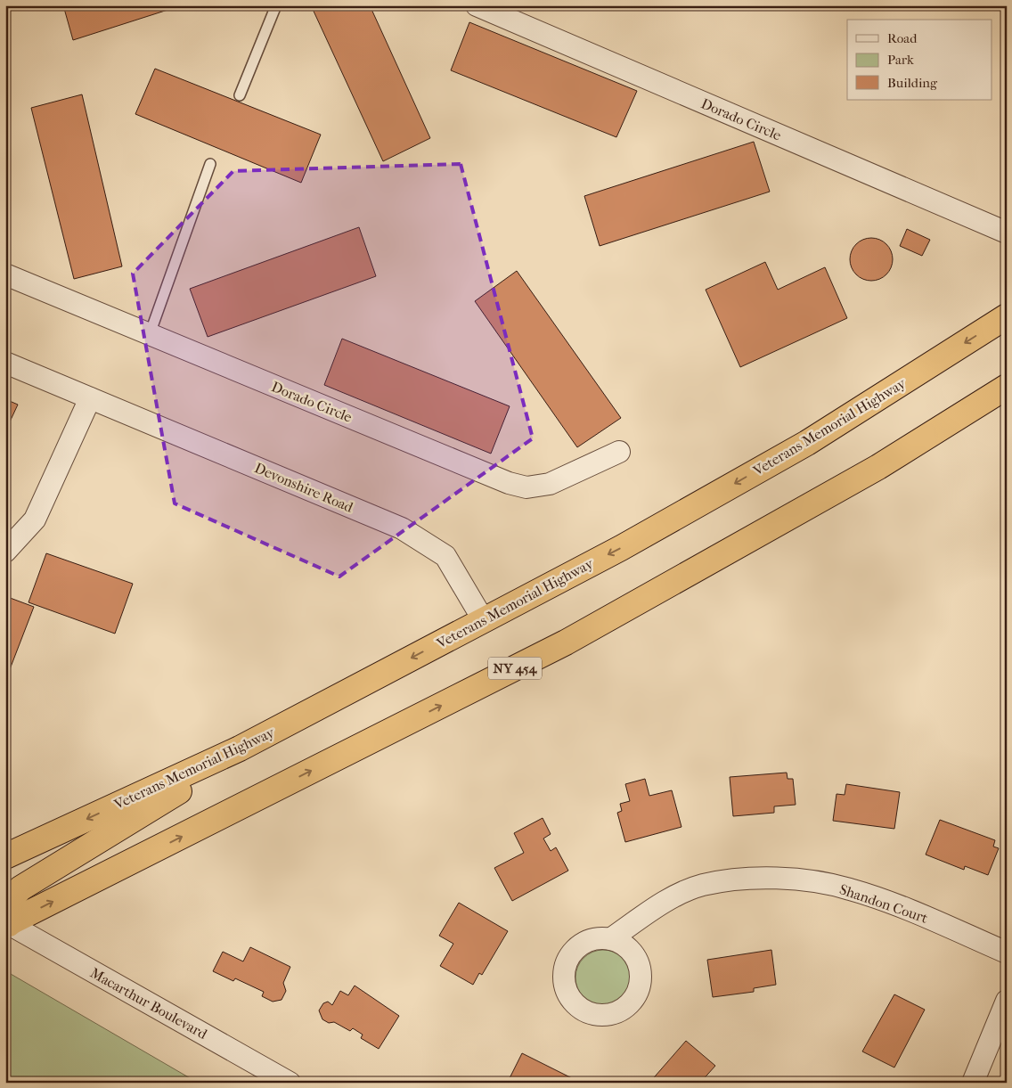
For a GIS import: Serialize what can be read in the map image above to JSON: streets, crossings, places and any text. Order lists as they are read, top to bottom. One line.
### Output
{"streets":{"highway":["Veterans Memorial Highway","NY 454"],"street":["Dorado Circle","Devonshire Road","Shandon Court","Macarthur Boulevard"]},"crossings":[["Veterans Memorial Highway","Devonshire Road"],["NY 454","Macarthur Boulevard"]],"legend":["Road","Park","Building"]}
